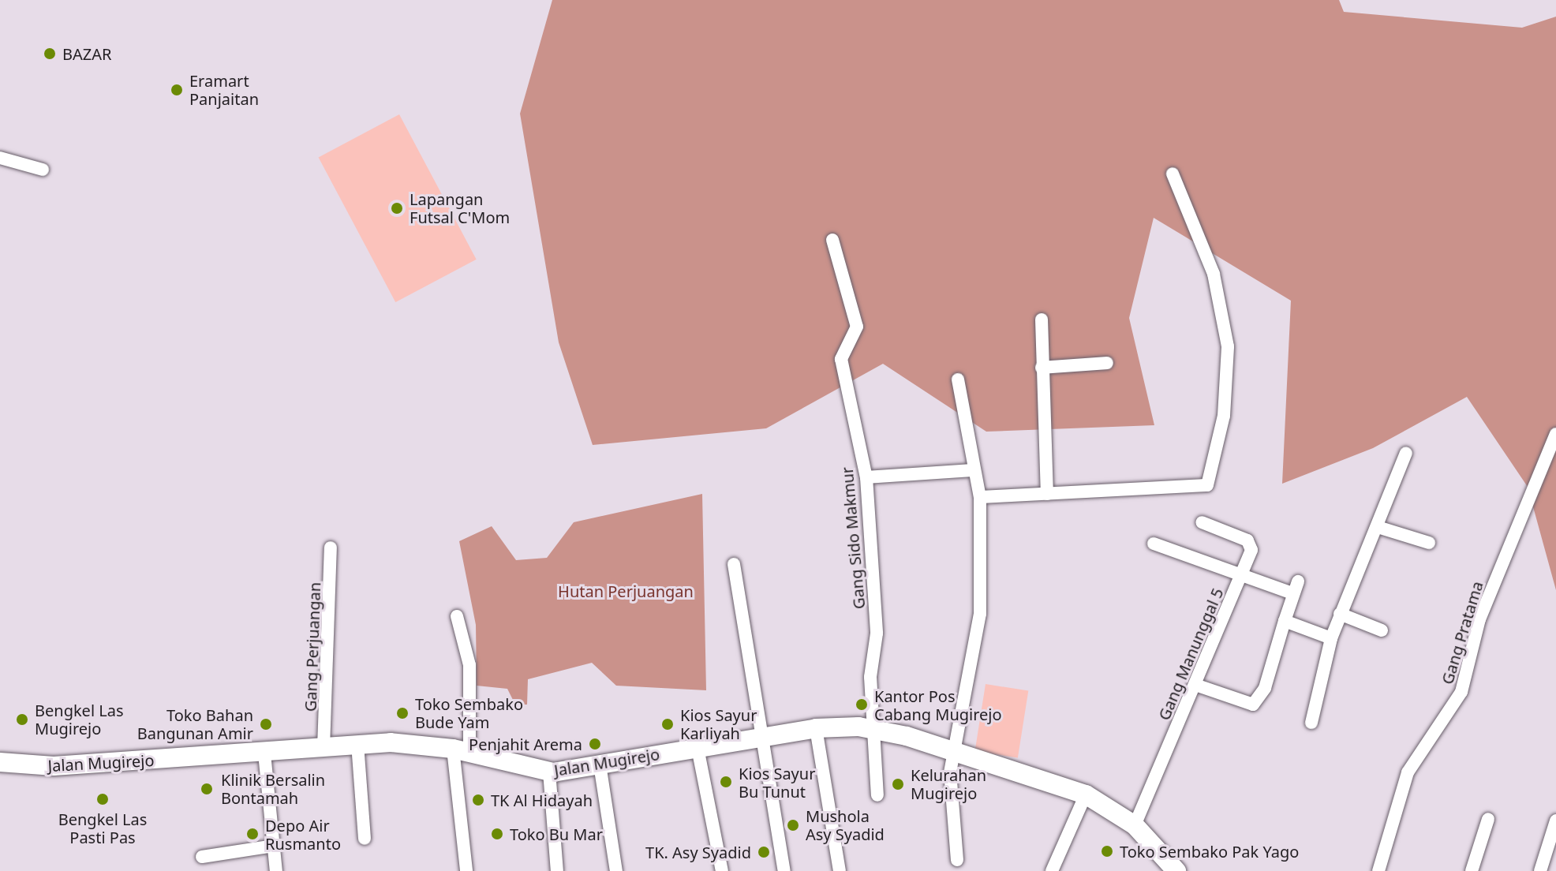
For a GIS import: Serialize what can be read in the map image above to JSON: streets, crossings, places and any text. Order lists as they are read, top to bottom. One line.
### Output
{"streets":{"street":["Gang Sido Makmur","Gang Pratama","Gang Perjuangan","Gang Manunggal 5","Jalan Mugirejo"]},"crossings":[["Gang Sido Makmur","Jalan Mugirejo"],["Gang Perjuangan","Jalan Mugirejo"],["Gang Manunggal 5","Jalan Mugirejo"]],"parks":["Hutan Perjuangan"],"places":["BAZAR","Eramart Panjaitan","Lapangan Futsal C'Mom","Kantor Pos Cabang Mugirejo","Toko Sembako Bude Yam","Bengkel Las Mugirejo","Toko Bahan Bangunan Amir","Kios Sayur Karliyah","Penjahit Arema","Kios Sayur Bu Tunut","Kelurahan Mugirejo","Klinik Bersalin Bontamah","Bengkel Las Pasti Pas","TK Al Hidayah","Mushola Asy Syadid","Depo Air Rusmanto","Toko Bu Mar","Toko Sembako Pak Yago","TK. Asy Syadid"]}
